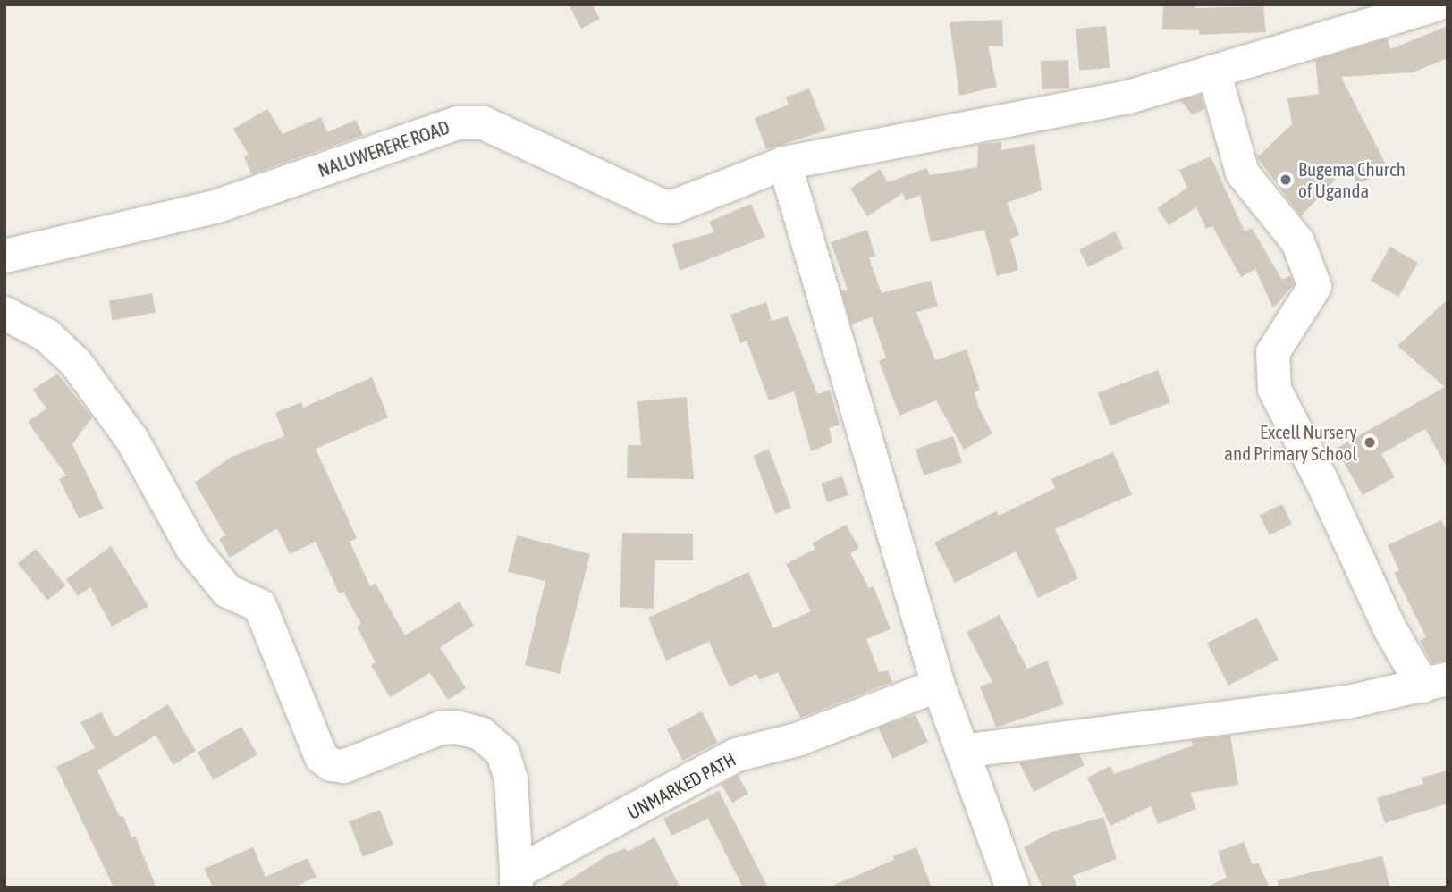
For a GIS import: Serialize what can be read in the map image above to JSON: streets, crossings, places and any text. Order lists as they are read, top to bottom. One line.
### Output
{"streets":{"street":["NALUWERERE ROAD","UNMARKED PATH"]},"places":["Bugema Church of Uganda","Excell Nursery and Primary School"]}
